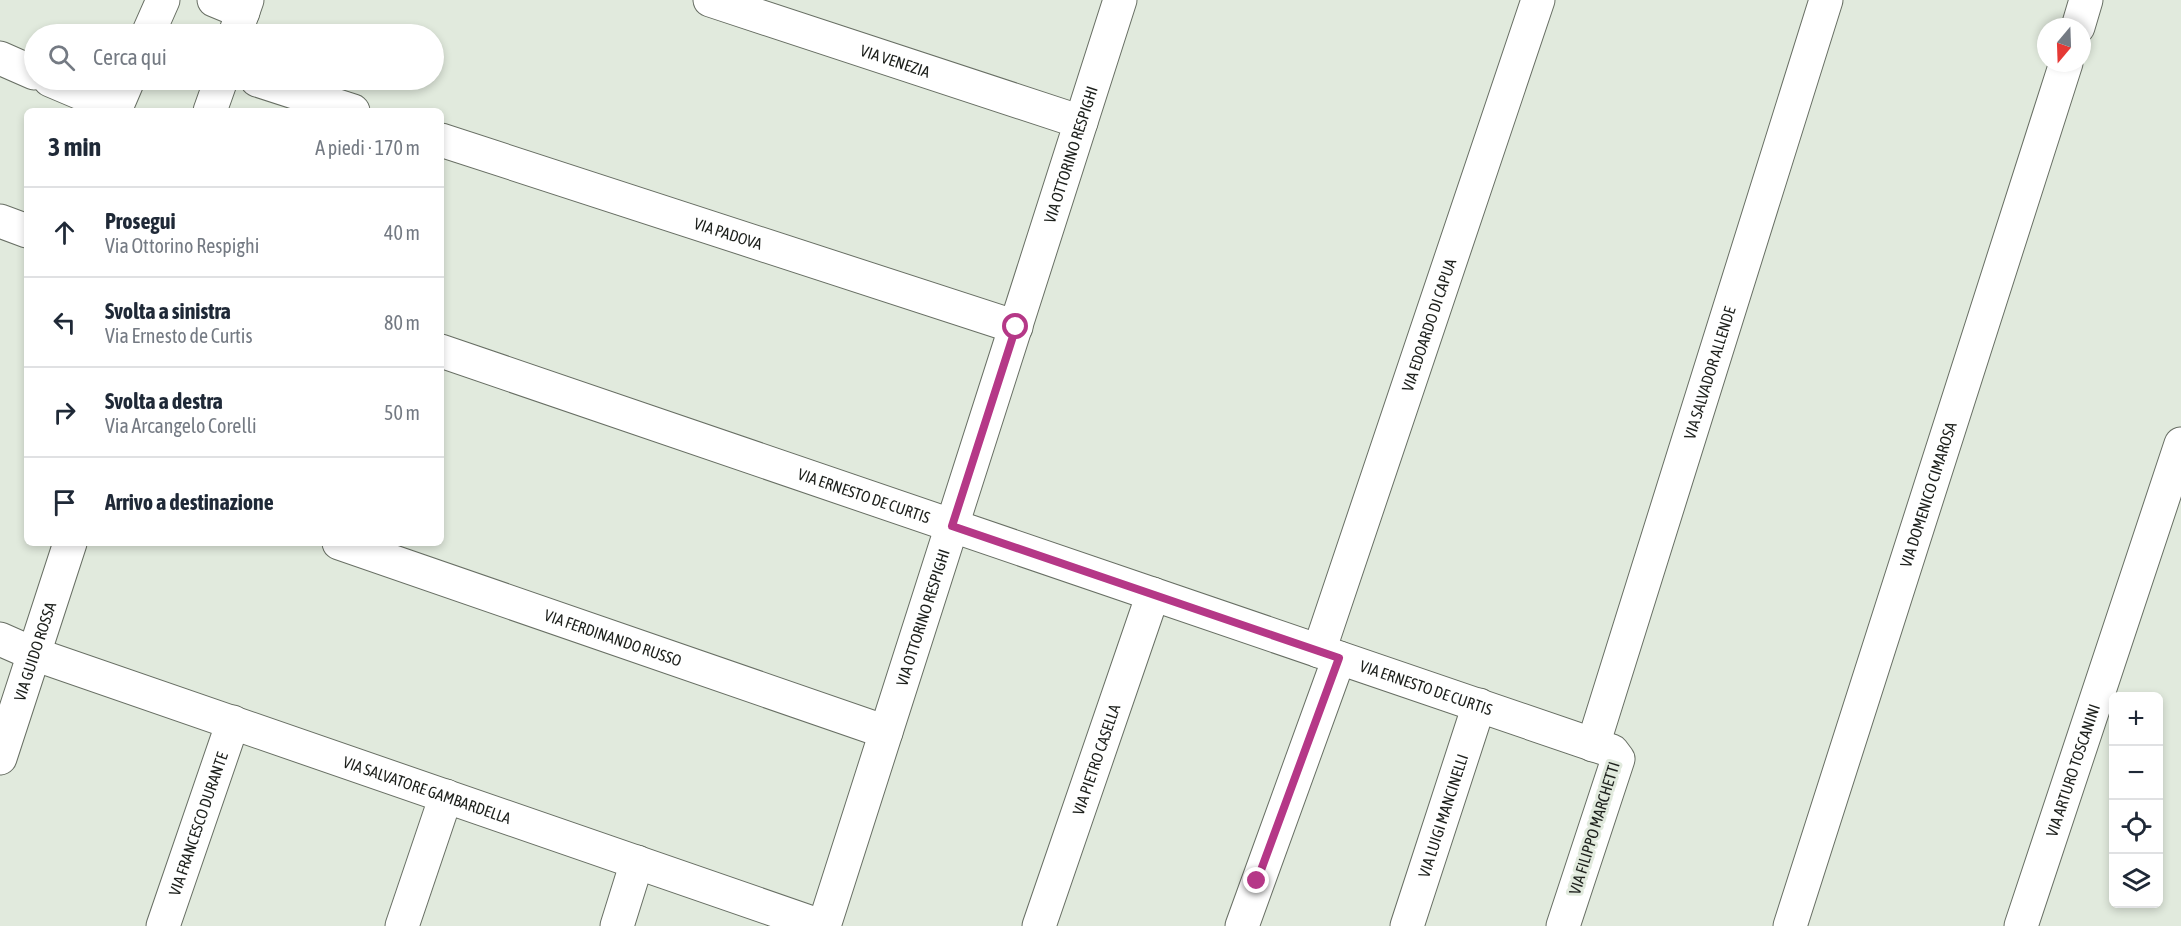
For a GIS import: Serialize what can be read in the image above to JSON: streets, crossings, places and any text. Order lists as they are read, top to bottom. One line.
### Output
{"streets":{"street":["VIA VENEZIA","VIA OTTORINO RESPIGHI","VIA PADOVA","VIA EDOARDO DI CAPUA","VIA SALVADOR ALLENDE","VIA DOMENICO CIMAROSA","VIA ERNESTO DE CURTIS","VIA FERDINANDO RUSSO","VIA GUIDO ROSSA","VIA PIETRO CASELLA","VIA ARTURO TOSCANINI","VIA SALVATORE GAMBARDELLA","VIA LUIGI MANCINELLI","VIA FRANCESCO DURANTE","VIA FILIPPO MARCHETTI"]},"crossings":[["VIA VENEZIA","VIA OTTORINO RESPIGHI"],["VIA OTTORINO RESPIGHI","VIA PADOVA"],["VIA OTTORINO RESPIGHI","VIA ERNESTO DE CURTIS"],["VIA OTTORINO RESPIGHI","VIA FERDINANDO RUSSO"],["VIA OTTORINO RESPIGHI","VIA SALVATORE GAMBARDELLA"],["VIA EDOARDO DI CAPUA","VIA ERNESTO DE CURTIS"],["VIA SALVADOR ALLENDE","VIA ERNESTO DE CURTIS"],["VIA SALVADOR ALLENDE","VIA FILIPPO MARCHETTI"],["VIA ERNESTO DE CURTIS","VIA PIETRO CASELLA"],["VIA ERNESTO DE CURTIS","VIA LUIGI MANCINELLI"],["VIA ERNESTO DE CURTIS","VIA FILIPPO MARCHETTI"],["VIA GUIDO ROSSA","VIA SALVATORE GAMBARDELLA"],["VIA SALVATORE GAMBARDELLA","VIA FRANCESCO DURANTE"]],"north":"bottom","page":{"search":"Cerca qui","heading":["3 min","A piedi · 170 m"],"list":[["Prosegui","Via Ottorino Respighi","40 m"],["Svolta a sinistra","Via Ernesto de Curtis","80 m"],["Svolta a destra","Via Arcangelo Corelli","50 m"],"Arrivo a destinazione"],"map_buttons":["+","−"]}}
